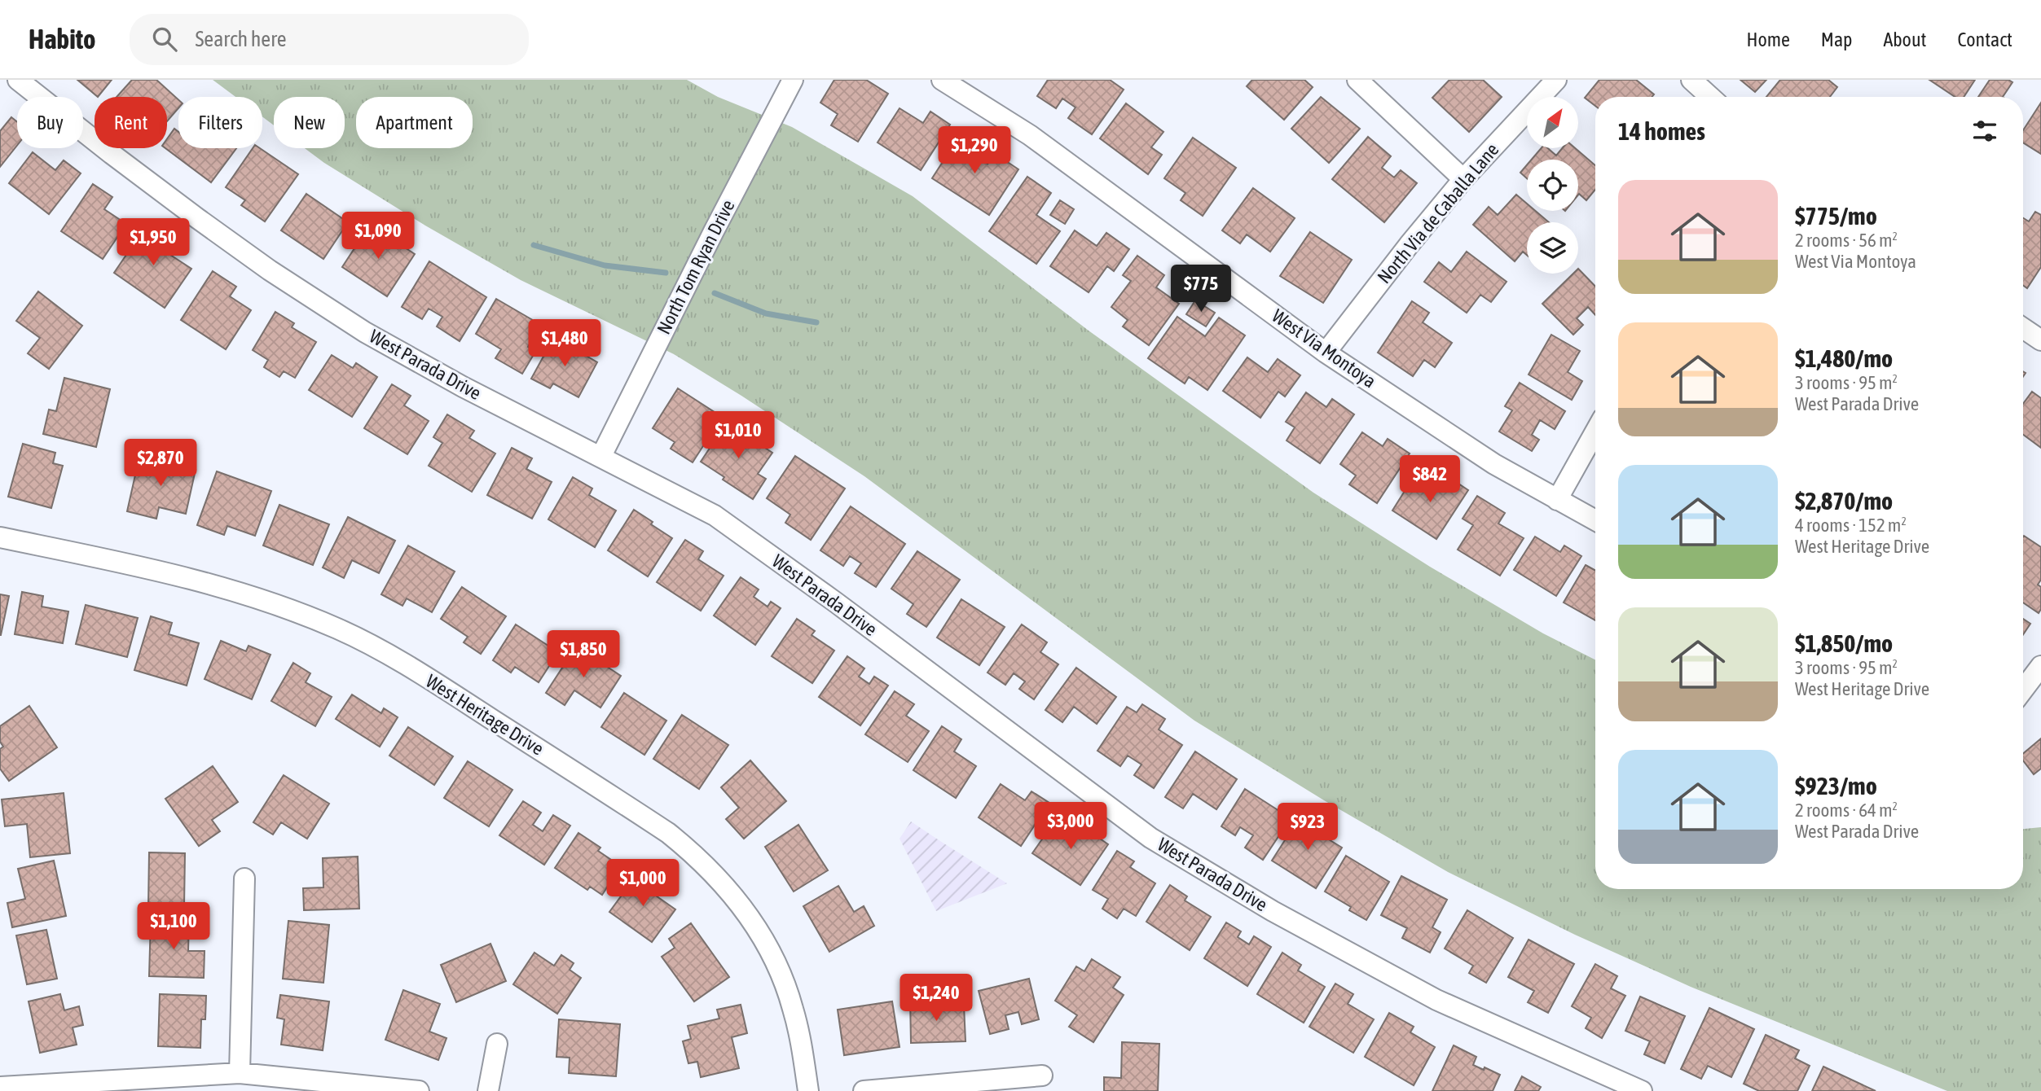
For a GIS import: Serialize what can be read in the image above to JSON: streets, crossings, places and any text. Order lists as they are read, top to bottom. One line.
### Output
{"streets":{"street":["North Via de Caballa Lane","North Tom Ryan Drive","West Via Montoya","West Parada Drive","West Heritage Drive"]},"crossings":[["North Via de Caballa Lane","West Via Montoya"],["North Tom Ryan Drive","West Parada Drive"]],"north":"top right","page":{"header":"Habito","search":"Search here","nav":["Home","Map","About","Contact"],"chip":["Buy","Rent","Filters","New","Apartment"],"heading":"14 homes","price":["$1,290","$1,090","$1,950","$775","$1,480","$1,010","$2,870","$842","$1,850","$3,000","$923","$1,000","$1,100","$1,240"],"list":[{"name":"$775/mo","note":"2 rooms · 56 m² · West Via Montoya"},{"name":"$1,480/mo","note":"3 rooms · 95 m² · West Parada Drive"},{"name":"$2,870/mo","note":"4 rooms · 152 m² · West Heritage Drive"},{"name":"$1,850/mo","note":"3 rooms · 95 m² · West Heritage Drive"},{"name":"$923/mo","note":"2 rooms · 64 m² · West Parada Drive"}]}}
